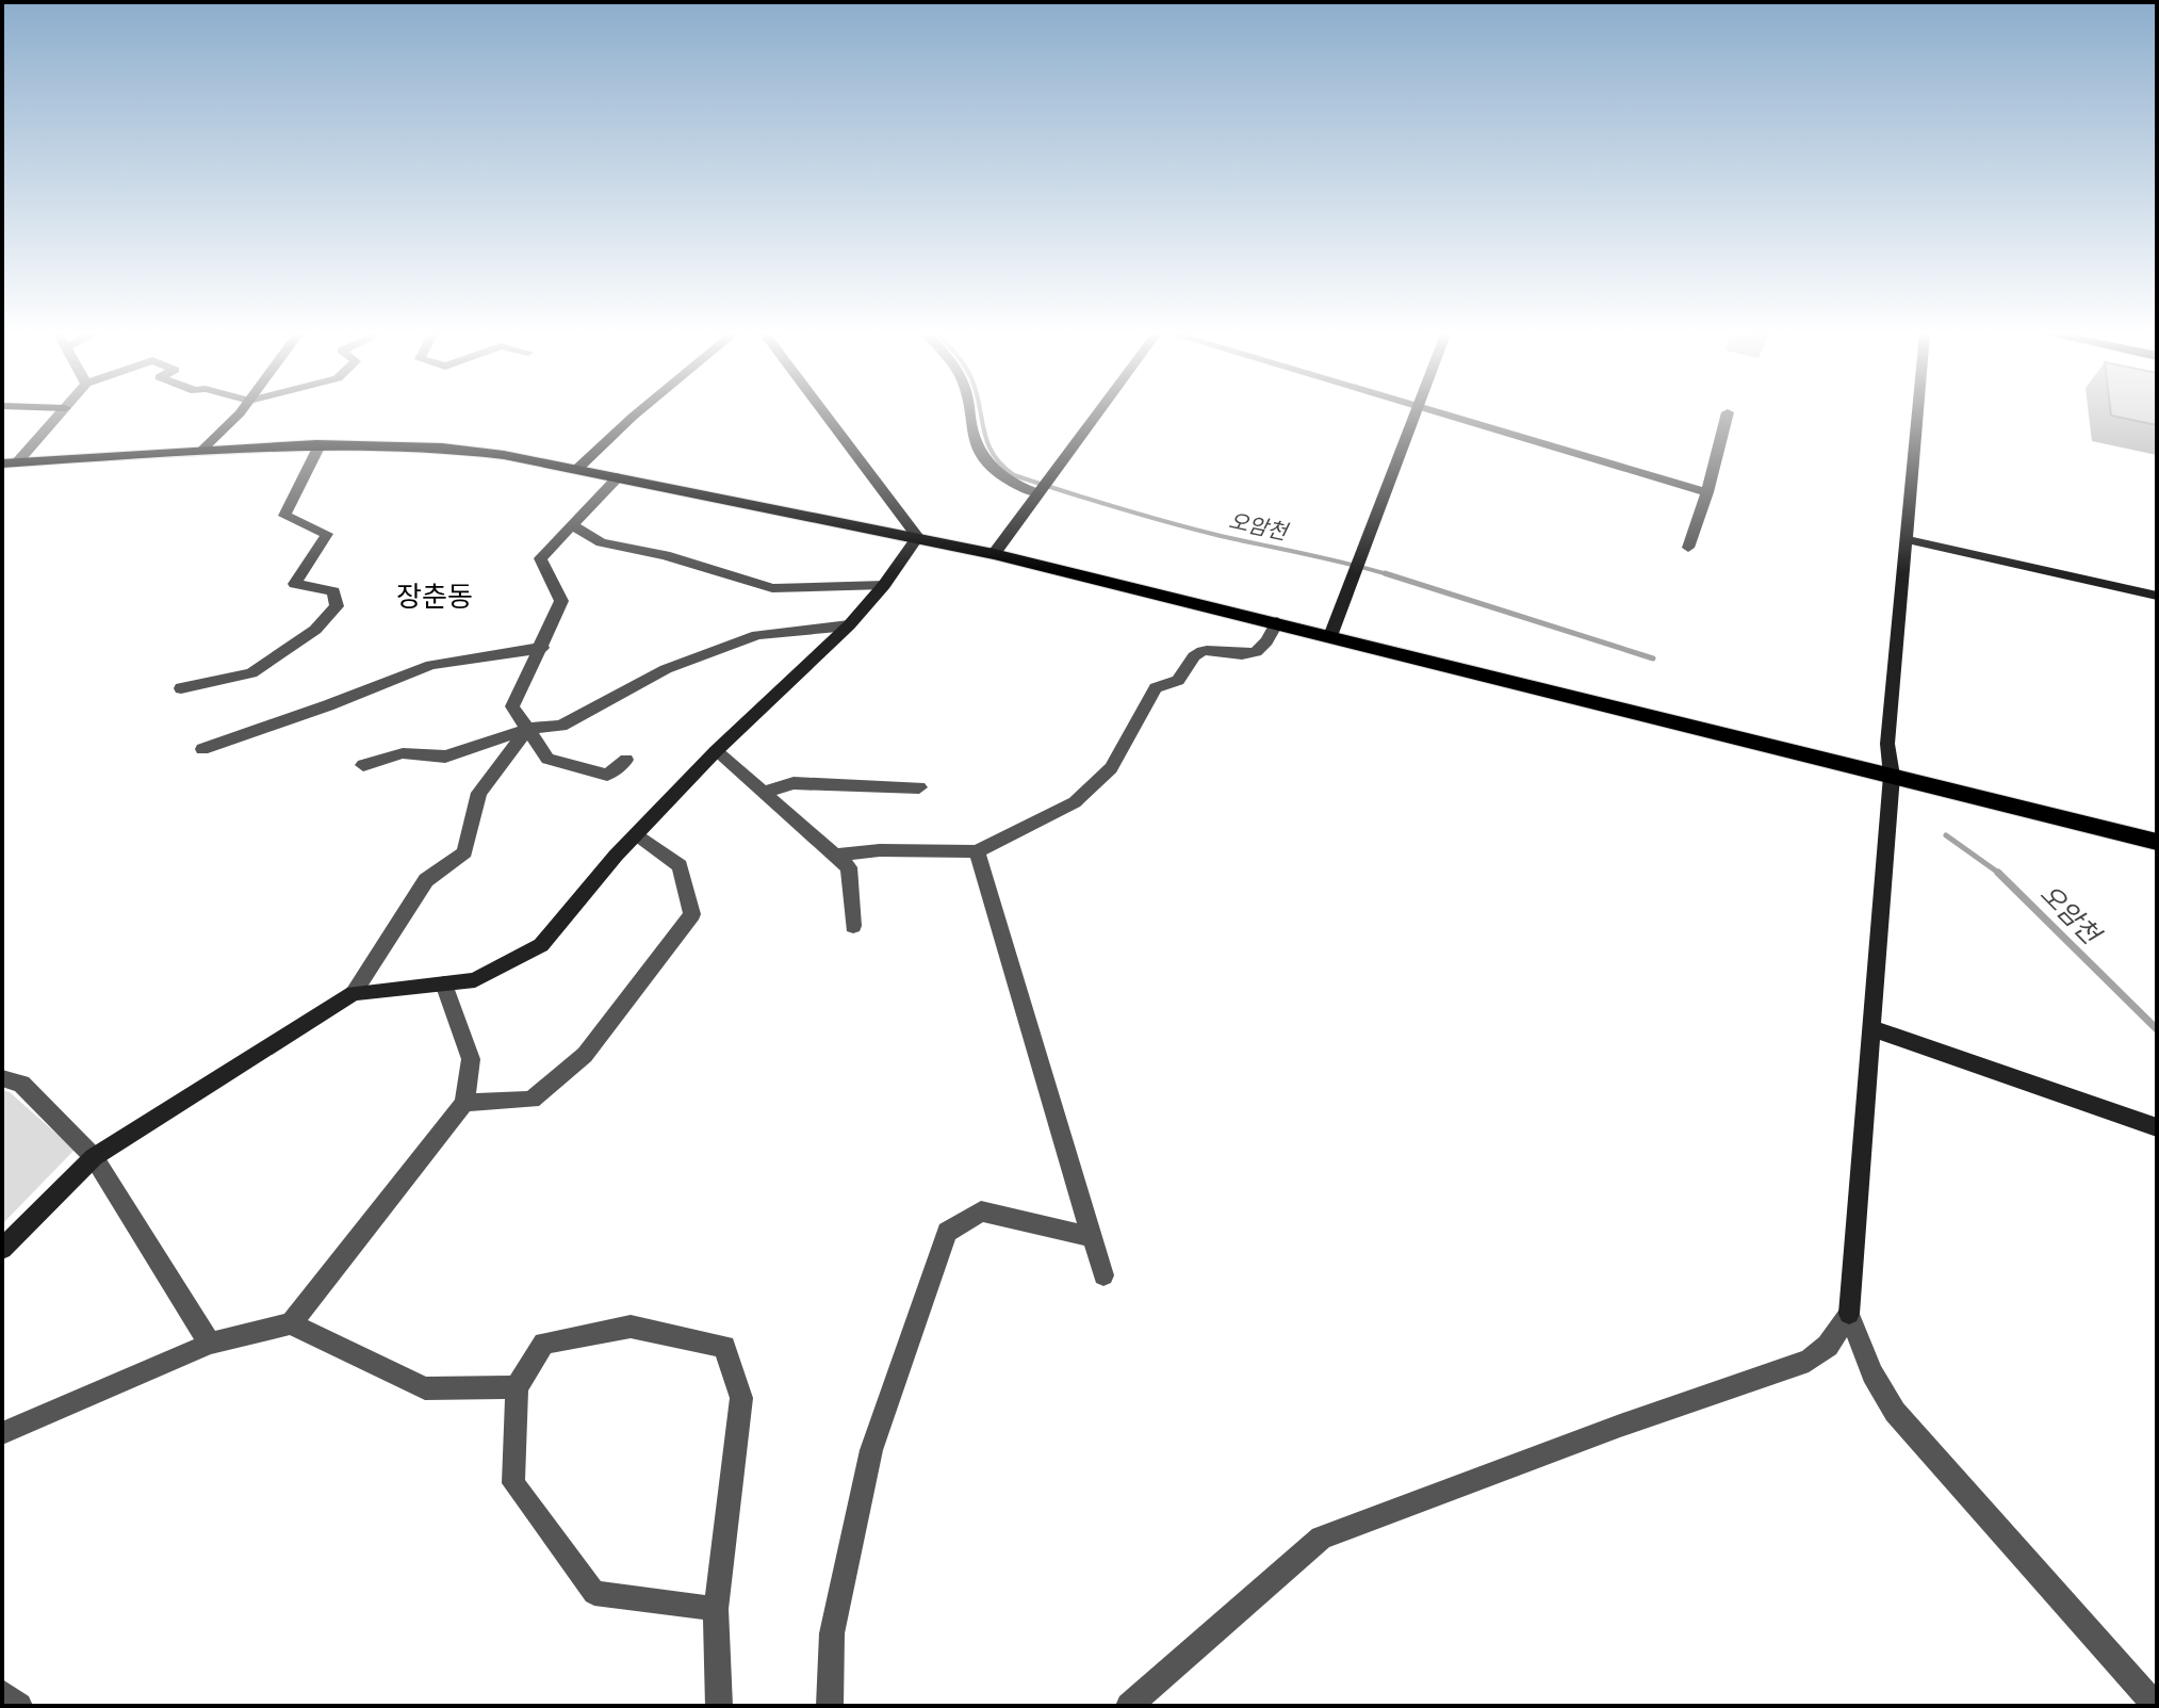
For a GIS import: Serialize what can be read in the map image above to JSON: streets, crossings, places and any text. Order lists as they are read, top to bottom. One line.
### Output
{"districts":["장춘동"],"water":["오암천"]}
